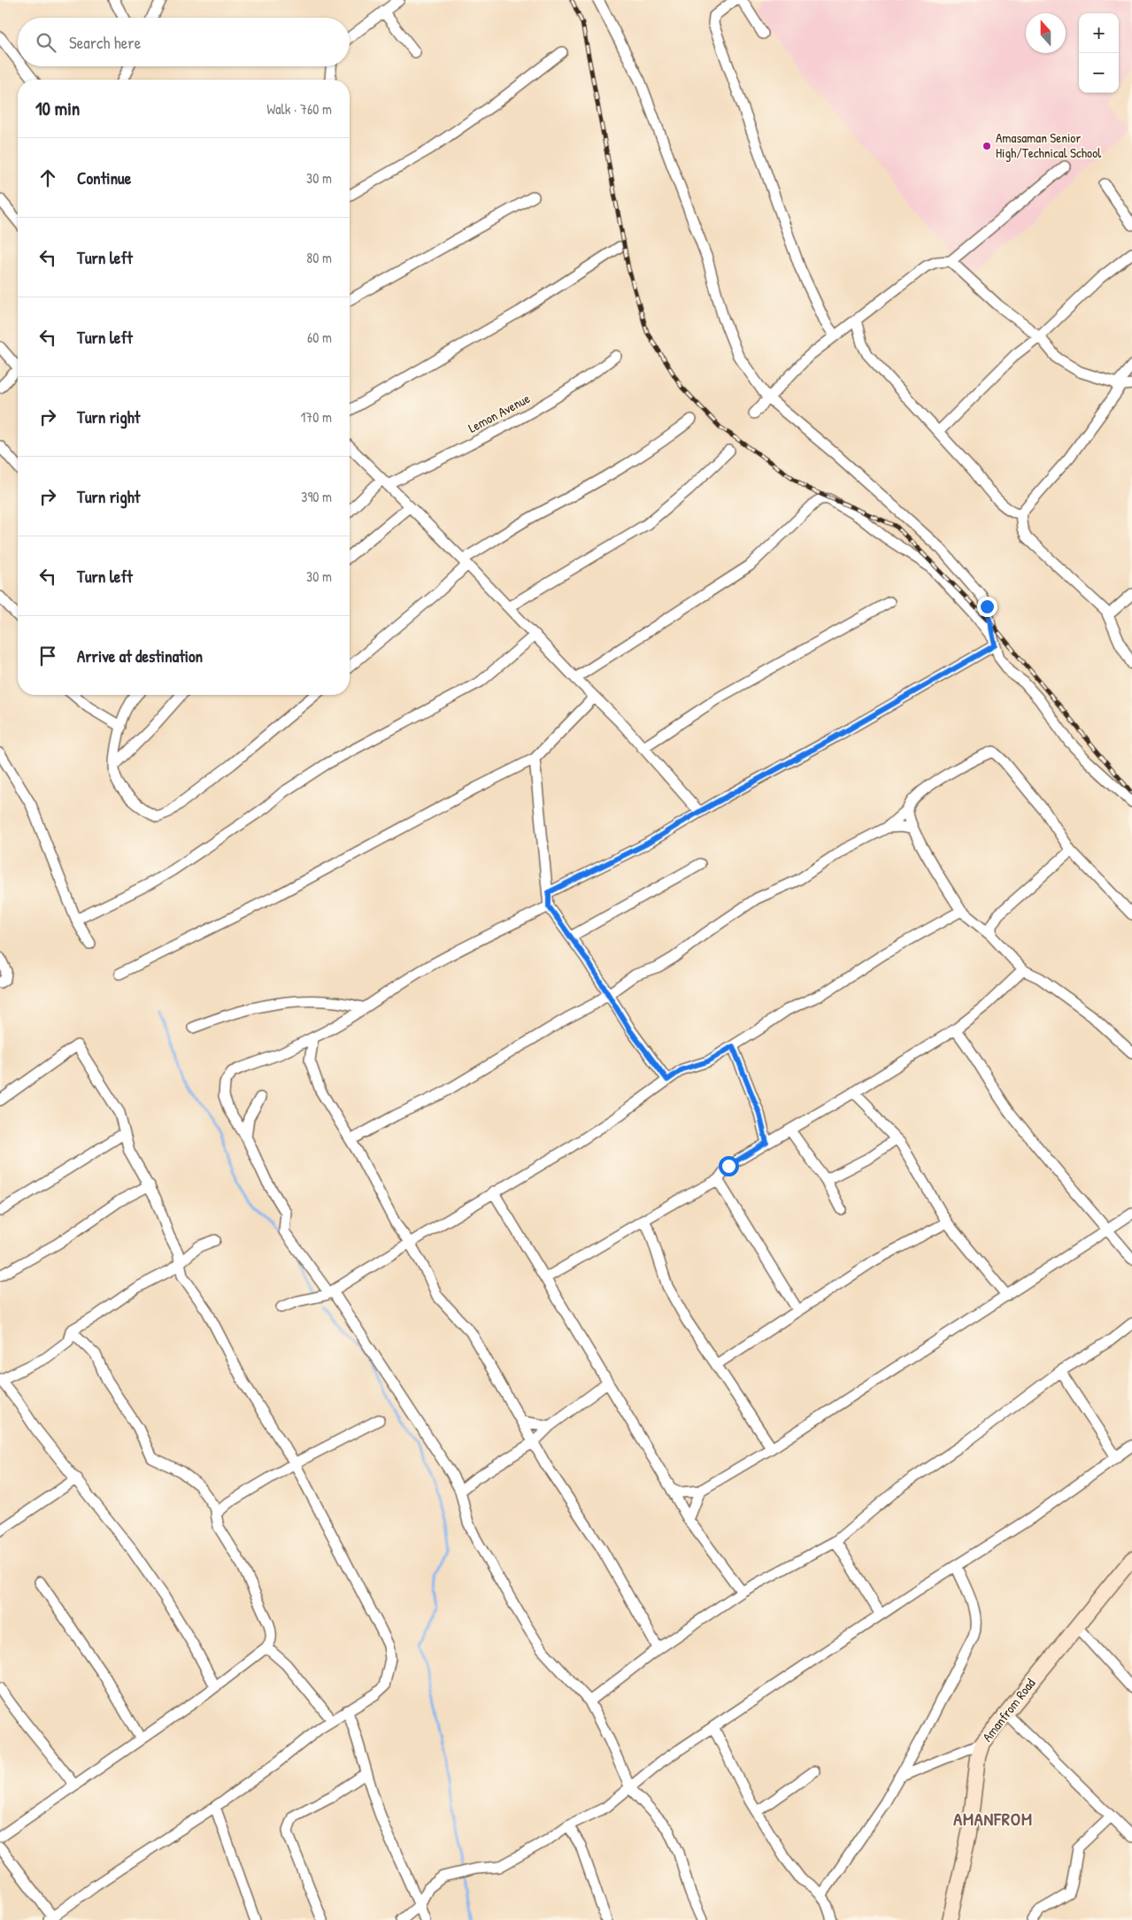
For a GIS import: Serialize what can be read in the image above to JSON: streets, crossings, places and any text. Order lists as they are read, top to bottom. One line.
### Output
{"streets":{"street":["Lemon Avenue","Amanfrom Road"]},"districts":["AMANFROM"],"places":["Amasaman Senior High/Technical School"],"north":"top","page":{"map_buttons":["+","−"],"search":"Search here","heading":["10 min","Walk · 760 m"],"list":[["Continue","30 m"],["Turn left","80 m"],["Turn left","60 m"],["Turn right","170 m"],["Turn right","390 m"],["Turn left","30 m"],"Arrive at destination"]}}
